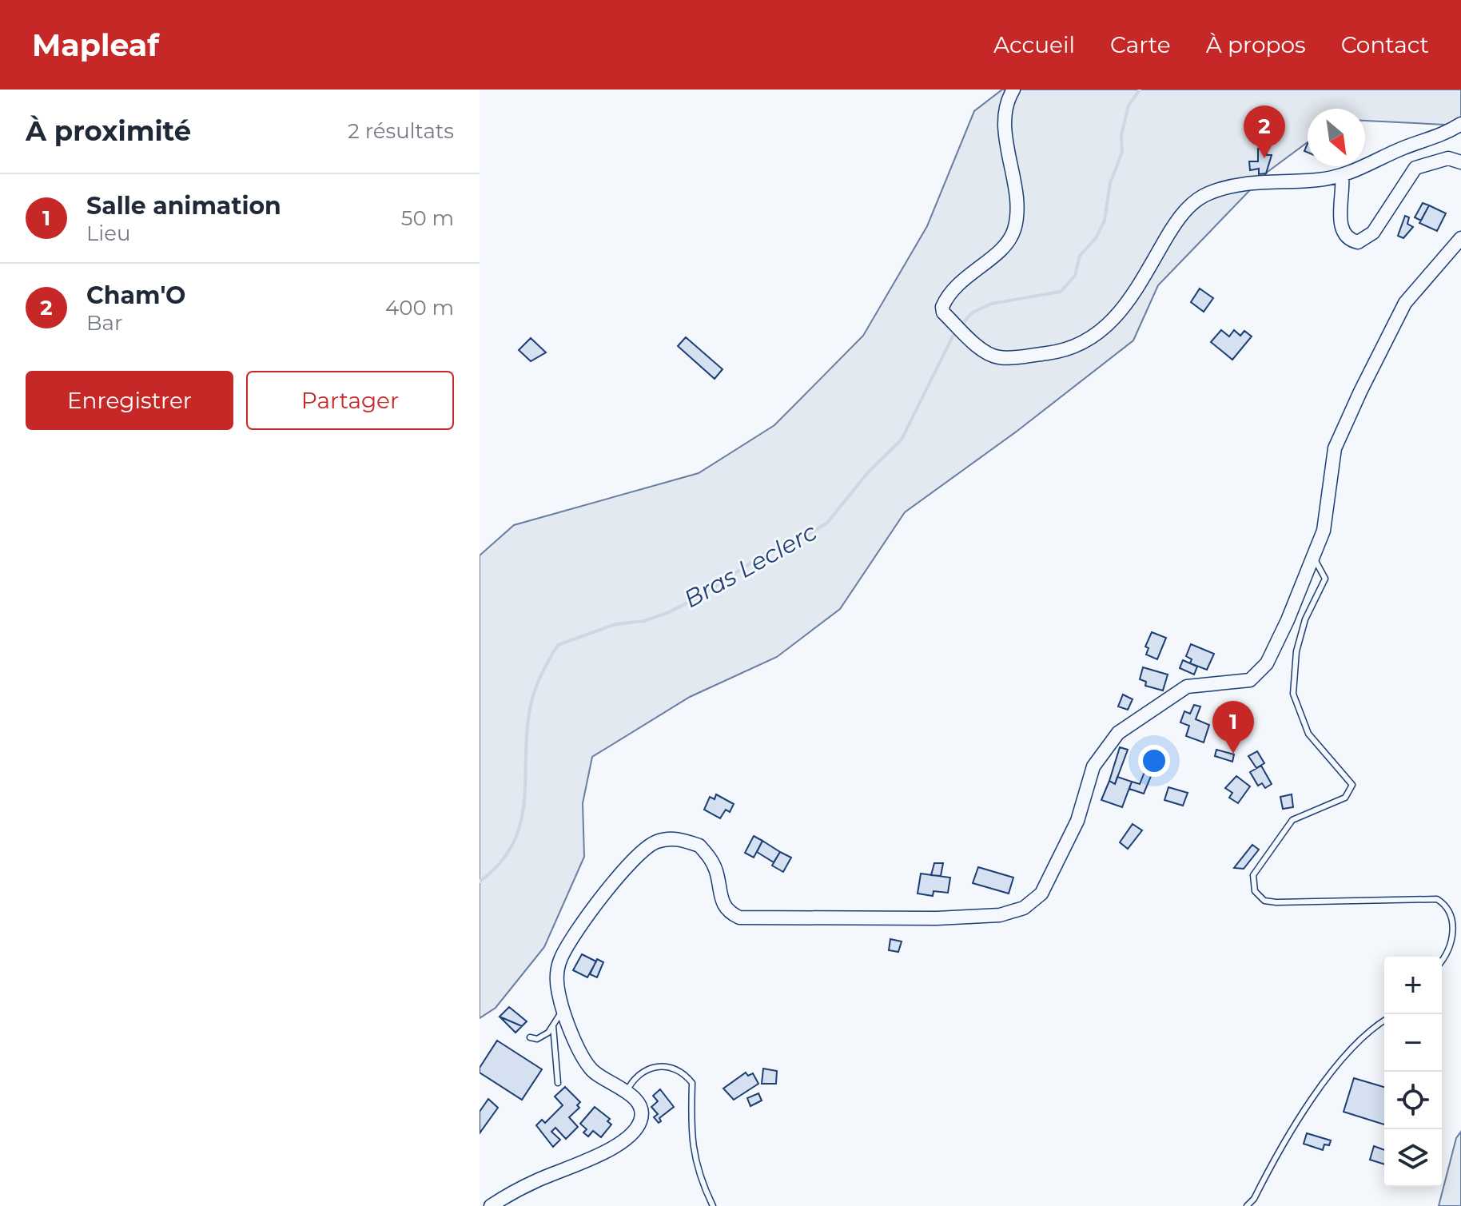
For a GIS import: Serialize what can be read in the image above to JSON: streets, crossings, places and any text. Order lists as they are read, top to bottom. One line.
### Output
{"water":["Bras Leclerc"],"north":"bottom right","page":{"header":"Mapleaf","nav":["Accueil","Carte","À propos","Contact"],"heading":["À proximité","2 résultats"],"pins":["2","1"],"list":[{"mark":"1","name":"Salle animation","note":"Lieu","value":"50 m"},{"mark":"2","name":"Cham'O","note":"Bar","value":"400 m"}],"buttons":["Enregistrer","Partager"],"map_buttons":["+","−"]}}
